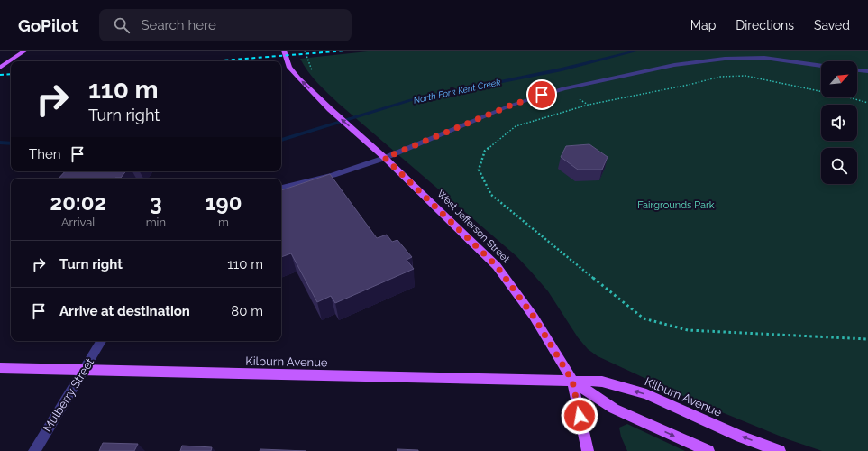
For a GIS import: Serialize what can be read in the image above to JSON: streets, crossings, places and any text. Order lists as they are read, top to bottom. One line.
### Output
{"streets":{"main road":["West Jefferson Street","Kilburn Avenue"],"street":["Mulberry Street"]},"crossings":[["West Jefferson Street","Kilburn Avenue"],["Kilburn Avenue","Mulberry Street"]],"water":["North Fork Kent Creek"],"parks":["Fairgrounds Park"],"north":"top right","page":{"header":"GoPilot","search":"Search here","nav":["Map","Directions","Saved"],"turn":["110 m","Turn right"],"then":"Then","eta":["20:02","Arrival","3","min","190","m"],"list":[{"name":"Turn right","value":"110 m"},{"name":"Arrive at destination","value":"80 m"}]}}
